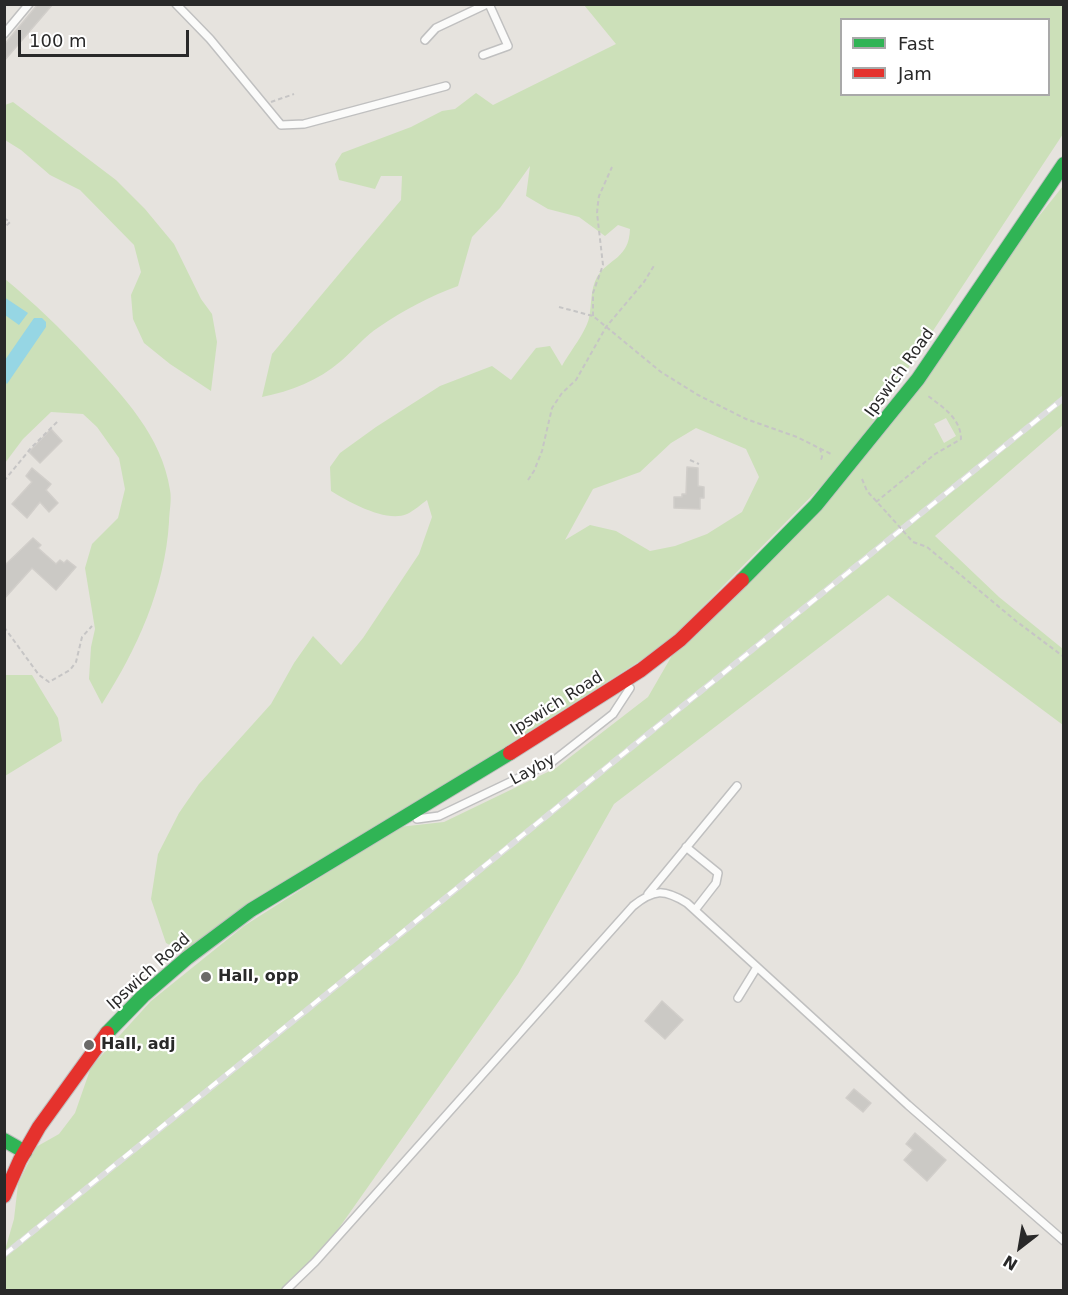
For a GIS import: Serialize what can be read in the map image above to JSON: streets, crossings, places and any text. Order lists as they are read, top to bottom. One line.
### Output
{"streets":{"main road":["Ipswich Road"],"lane":["Layby"]},"crossings":[["Ipswich Road","Layby"]],"places":["Hall, opp","Hall, adj"],"legend":["Fast","Jam"],"scale_bar":"100 m","north":"bottom left"}
